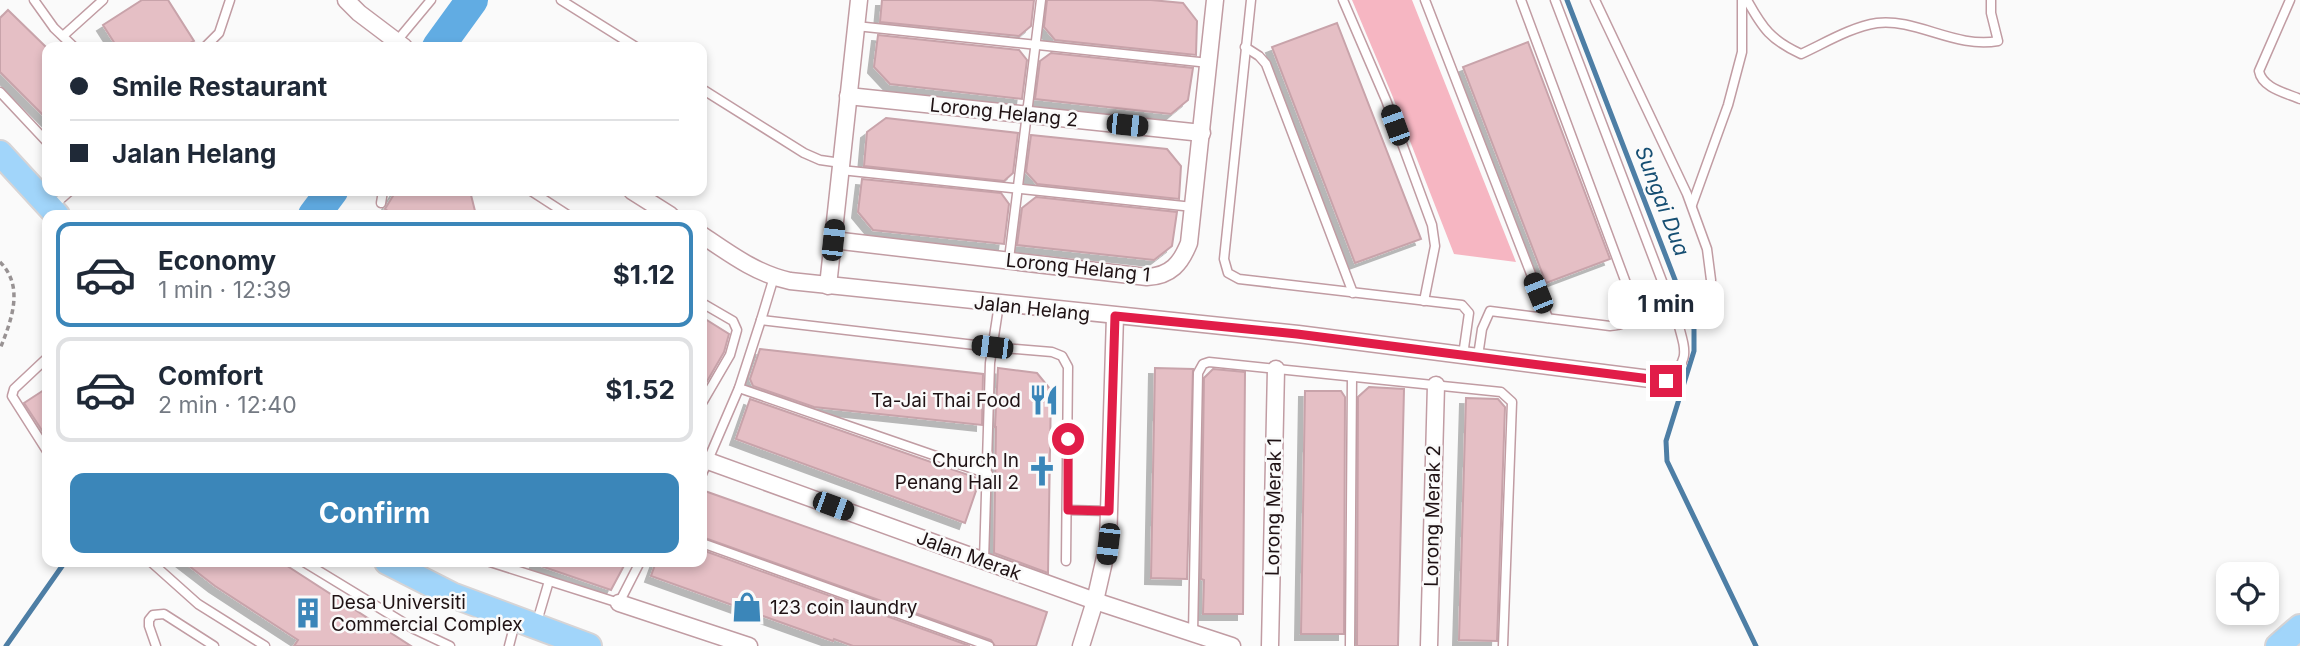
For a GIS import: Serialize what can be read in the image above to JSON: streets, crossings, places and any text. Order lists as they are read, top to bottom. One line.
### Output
{"streets":{"street":["Lorong Helang 2","Lorong Helang 1","Jalan Helang","Lorong Merak 1","Lorong Merak 2","Jalan Merak"]},"crossings":[["Lorong Helang 2","Lorong Helang 1"]],"water":["Sungai Dua"],"places":{"restaurant":["Ta-Jai Thai Food"],"church":["Church In Penang Hall 2"],"shop":["123 coin laundry"],"building":["Desa Universiti Commercial Complex"]},"page":{"banner":["Smile Restaurant","Jalan Helang"],"list":[{"name":"Economy","note":"1 min · 12:39","value":"$1.12"},{"name":"Comfort","note":"2 min · 12:40","value":"$1.52"}],"bubble":"1 min","buttons":"Confirm"}}
